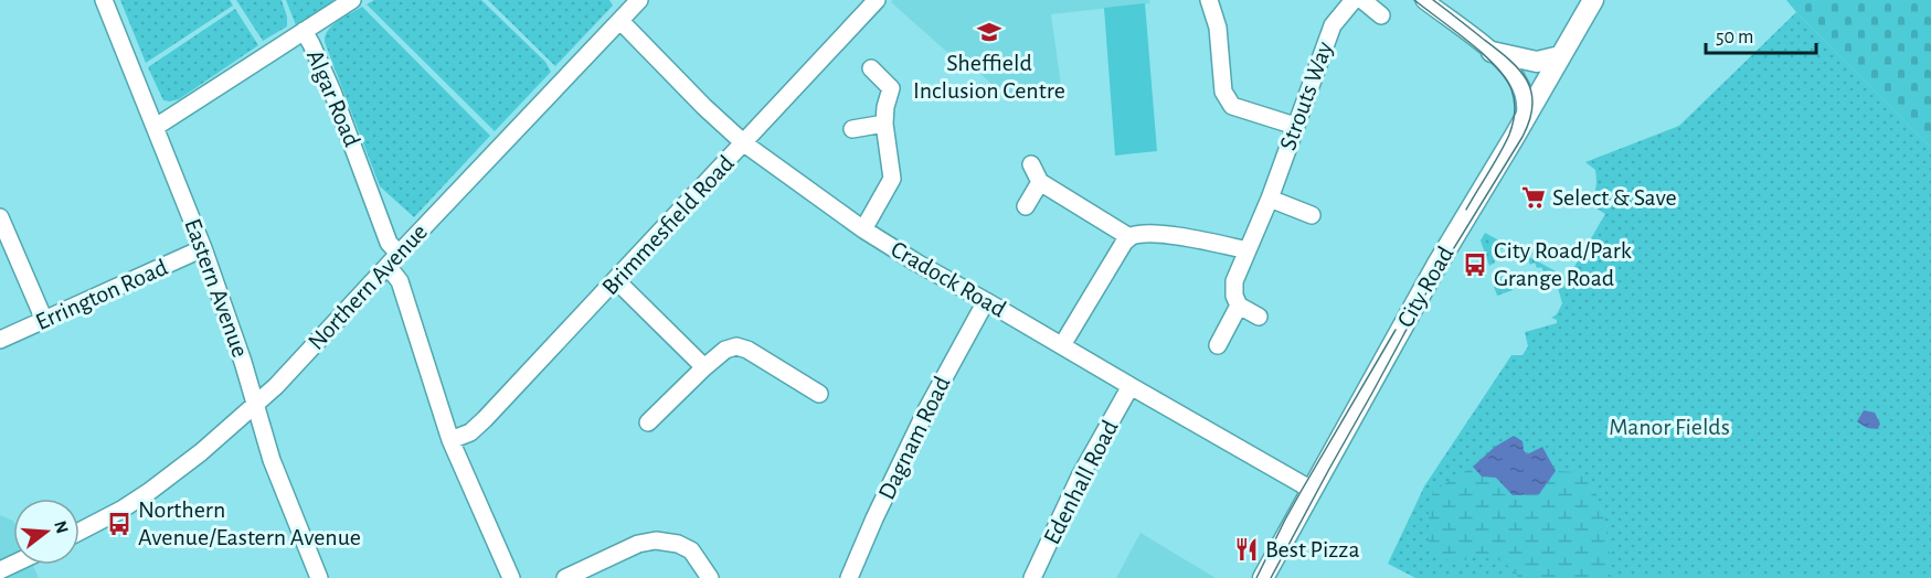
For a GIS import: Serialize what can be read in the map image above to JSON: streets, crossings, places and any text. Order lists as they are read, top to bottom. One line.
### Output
{"streets":{"main road":["City Road"],"street":["Strouts Way","Algar Road","Brimmesfield Road","Cradock Road","Northern Avenue","Eastern Avenue","Errington Road","Dagnam Road","Edenhall Road"]},"crossings":[["Algar Road","Brimmesfield Road"],["Algar Road","Northern Avenue"],["Algar Road","Eastern Avenue"],["Brimmesfield Road","Cradock Road"],["Cradock Road","Northern Avenue"],["Cradock Road","City Road"],["Cradock Road","Dagnam Road"],["Cradock Road","Edenhall Road"],["Northern Avenue","Eastern Avenue"],["Eastern Avenue","Errington Road"]],"parks":["Manor Fields"],"places":{"school or university":["Sheffield Inclusion Centre"],"supermarket":["Select & Save"],"bus stop":["City Road/Park Grange Road","Northern Avenue/Eastern Avenue"],"restaurant":["Best Pizza"]},"scale_bar":"50 m","north":"right"}
